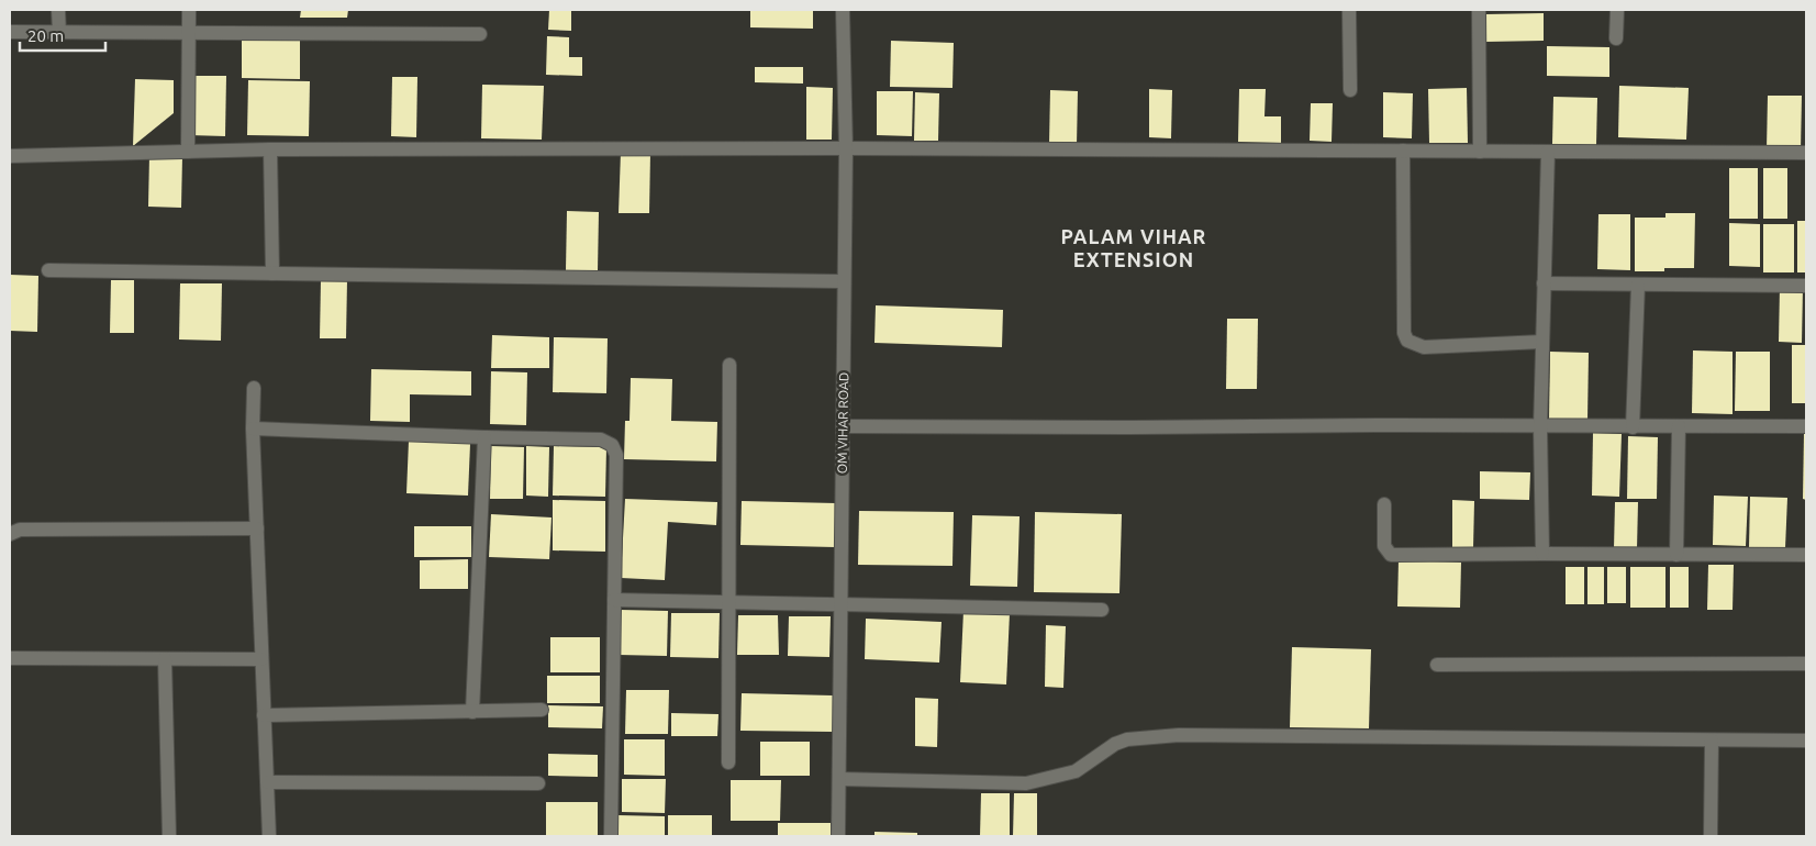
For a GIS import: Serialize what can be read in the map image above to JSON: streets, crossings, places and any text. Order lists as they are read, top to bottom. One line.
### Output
{"streets":{"street":["OM VIHAR ROAD"]},"districts":["PALAM VIHAR EXTENSION"],"scale_bar":"20 m"}
